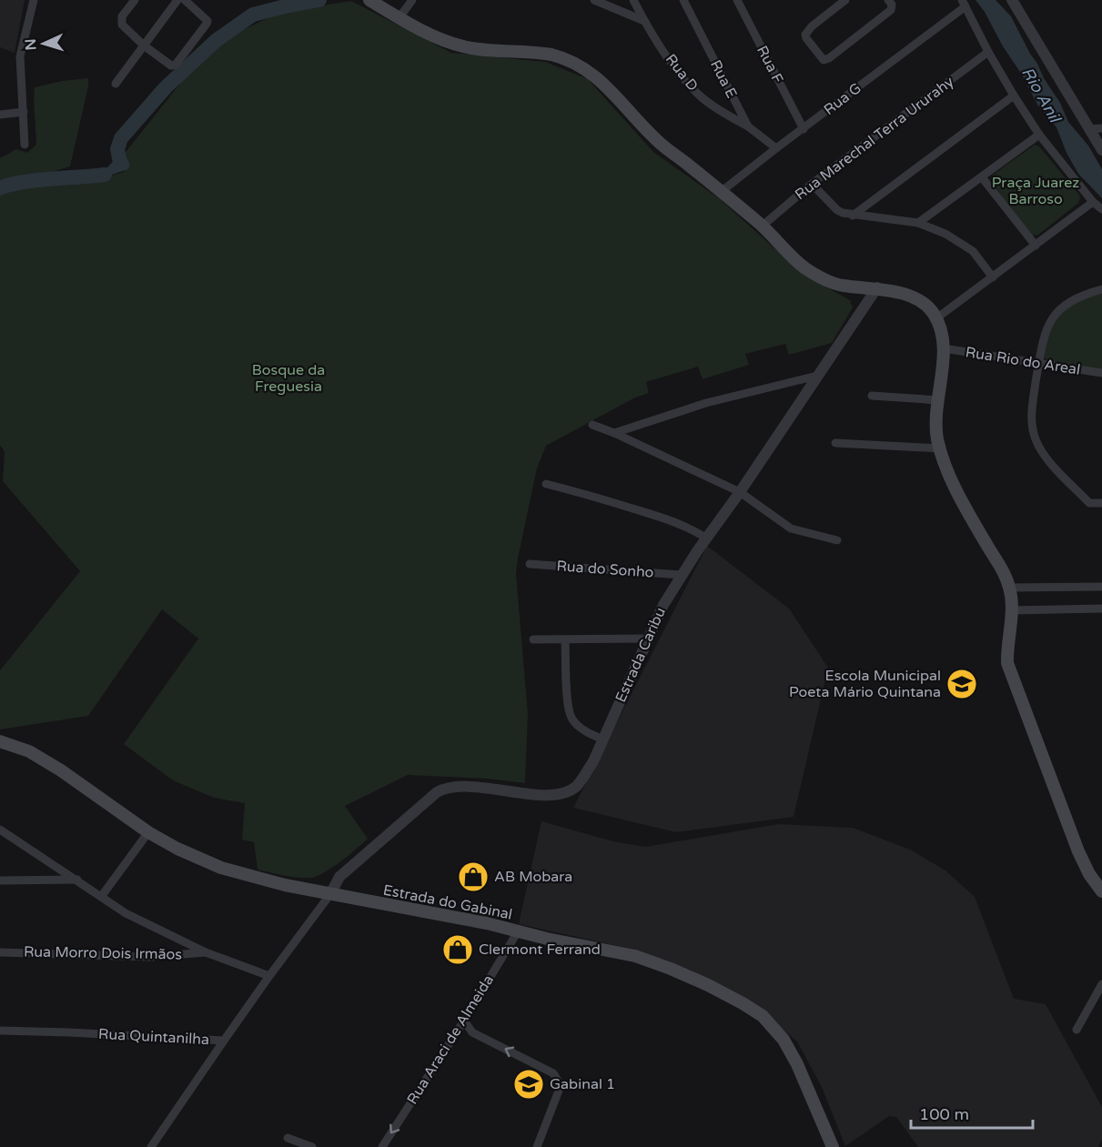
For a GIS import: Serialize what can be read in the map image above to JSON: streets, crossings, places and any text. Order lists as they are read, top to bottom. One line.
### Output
{"streets":{"main road":["Estrada do Gabinal"],"street":["Rua F","Rua D","Rua E","Rua G","Rua Marechal Terra Ururahy","Rua Rio do Areal","Rua do Sonho","Estrada Caribu","Rua Morro Dois Irmãos","Rua Quintanilha","Rua Araci de Almeida"]},"crossings":[["Rua F","Rua G"],["Rua D","Rua E"],["Rua E","Rua G"],["Rua do Sonho","Estrada Caribu"],["Estrada Caribu","Estrada do Gabinal"],["Estrada Caribu","Rua Quintanilha"],["Estrada do Gabinal","Rua Quintanilha"],["Estrada do Gabinal","Rua Araci de Almeida"]],"one_way":["Rua Araci de Almeida"],"water":["Rio Anil"],"parks":["Praça Juarez Barroso","Bosque da Freguesia"],"places":{"school or university":["Escola Municipal Poeta Mário Quintana","Gabinal 1"],"shop":["AB Mobara","Clermont Ferrand"]},"scale_bar":"100 m","north":"left"}
